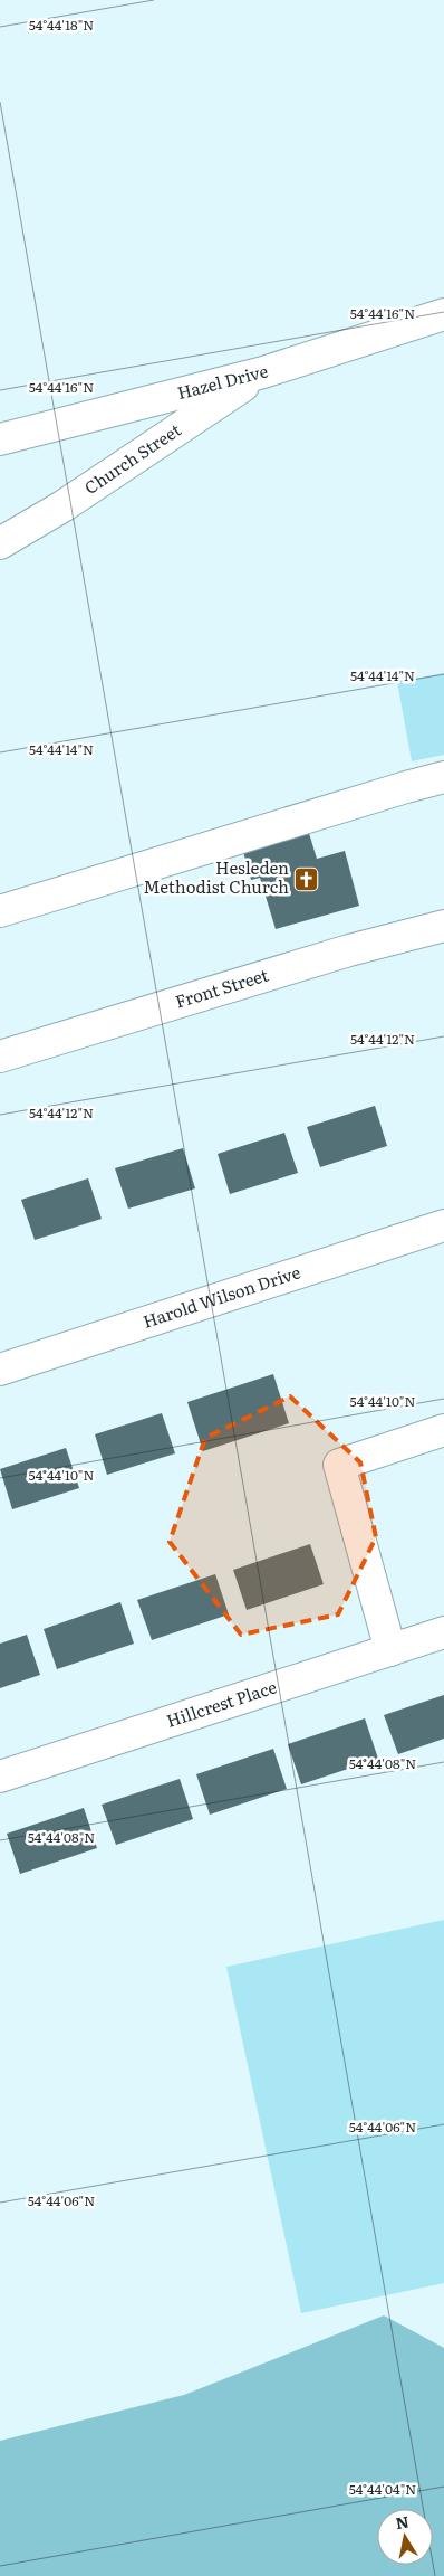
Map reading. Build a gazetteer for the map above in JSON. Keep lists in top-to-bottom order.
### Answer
{
  "streets": {
    "street": [
      "Hazel Drive",
      "Church Street",
      "Front Street",
      "Harold Wilson Drive",
      "Hillcrest Place"
    ]
  },
  "crossings": [
    ["Hazel Drive", "Church Street"]
  ],
  "places": {
    "church": ["Hesleden Methodist Church"]
  },
  "north": "top",
  "coordinates": [
    "54°44'18\"N",
    "54°44'16\"N",
    "54°44'14\"N",
    "54°44'12\"N",
    "54°44'10\"N",
    "54°44'08\"N",
    "54°44'06\"N",
    "54°44'04\"N"
  ]
}
